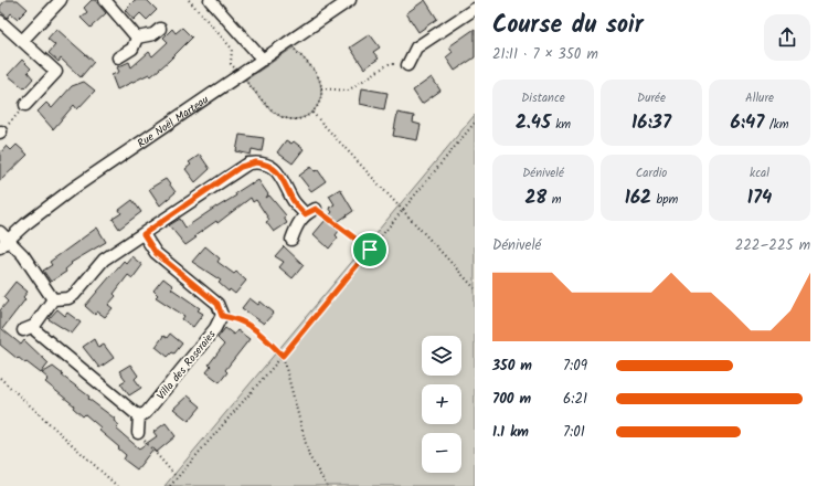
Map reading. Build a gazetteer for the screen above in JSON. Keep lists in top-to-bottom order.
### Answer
{
  "streets": {
    "street": ["Rue Noël Marteau", "Villa des Roseraies"]
  },
  "page": {
    "heading": ["Course du soir", "21:11 · 7 × 350 m"],
    "stats": [
      ["Distance", "2.45 km"],
      ["Durée", "16:37"],
      ["Allure", "6:47 /km"],
      ["Dénivelé", "28 m"],
      ["Cardio", "162 bpm"],
      ["kcal", "174"]
    ],
    "chart": ["Dénivelé", "222–225 m"],
    "map_buttons": ["+", "−"],
    "list": [
      {
        "name": "350 m",
        "note": "7:09"
      },
      {
        "name": "700 m",
        "note": "6:21"
      },
      {
        "name": "1.1 km",
        "note": "7:01"
      }
    ]
  }
}
